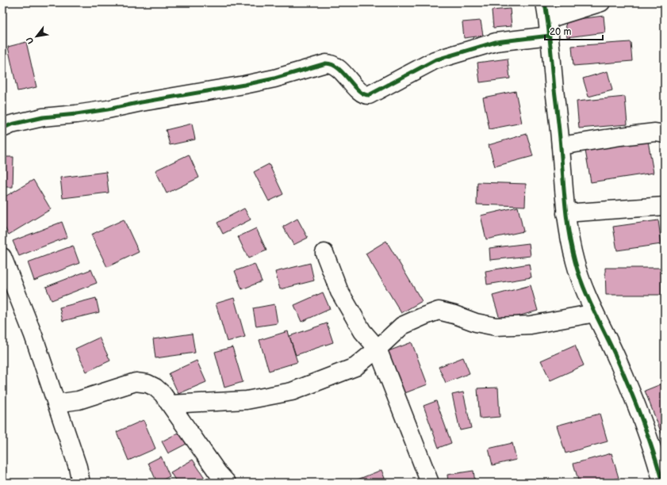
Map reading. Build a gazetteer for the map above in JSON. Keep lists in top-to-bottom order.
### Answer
{
  "scale_bar": "20 m",
  "north": "bottom left"
}
